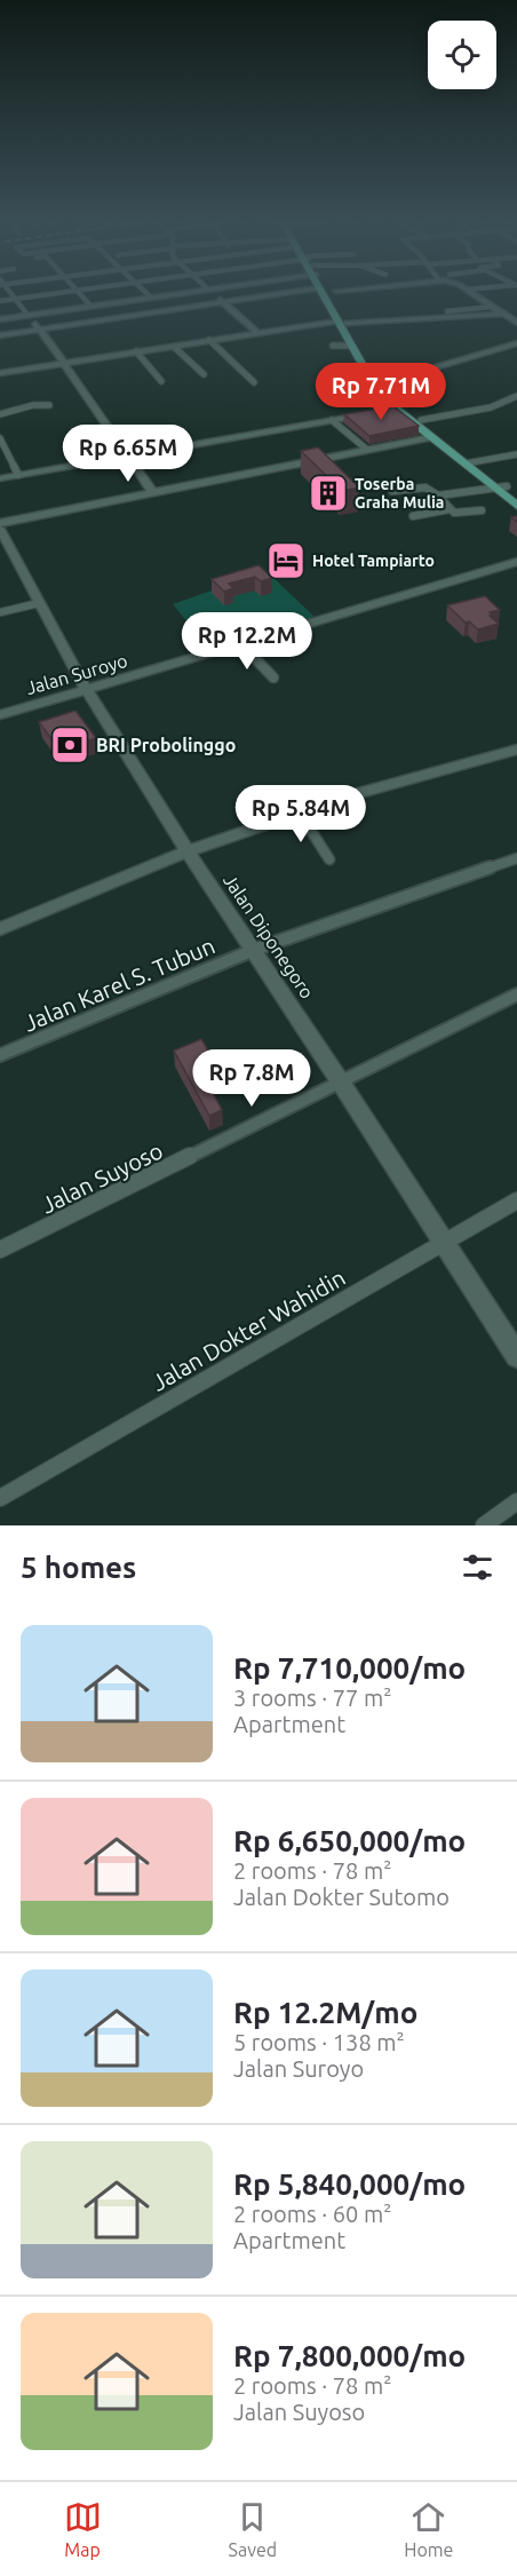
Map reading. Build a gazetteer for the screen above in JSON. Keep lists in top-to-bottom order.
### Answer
{
  "streets": {
    "street": [
      "Jalan Suroyo",
      "Jalan Diponegoro",
      "Jalan Karel S. Tubun",
      "Jalan Suyoso",
      "Jalan Dokter Wahidin"
    ]
  },
  "crossings": [
    ["Jalan Suroyo", "Jalan Diponegoro"],
    ["Jalan Diponegoro", "Jalan Karel S. Tubun"],
    ["Jalan Diponegoro", "Jalan Suyoso"],
    ["Jalan Diponegoro", "Jalan Dokter Wahidin"]
  ],
  "places": {
    "building": ["Toserba Graha Mulia"],
    "hotel": ["Hotel Tampiarto"],
    "bank": ["BRI Probolinggo"]
  },
  "page": {
    "price": [
      "Rp 7.71M",
      "Rp 6.65M",
      "Rp 12.2M",
      "Rp 5.84M",
      "Rp 7.8M"
    ],
    "heading": "5 homes",
    "list": [
      {
        "name": "Rp 7,710,000/mo",
        "note": "3 rooms · 77 m² · Apartment"
      },
      {
        "name": "Rp 6,650,000/mo",
        "note": "2 rooms · 78 m² · Jalan Dokter Sutomo"
      },
      {
        "name": "Rp 12.2M/mo",
        "note": "5 rooms · 138 m² · Jalan Suroyo"
      },
      {
        "name": "Rp 5,840,000/mo",
        "note": "2 rooms · 60 m² · Apartment"
      },
      {
        "name": "Rp 7,800,000/mo",
        "note": "2 rooms · 78 m² · Jalan Suyoso"
      }
    ],
    "tabs": ["Map", "Saved", "Home"]
  }
}
